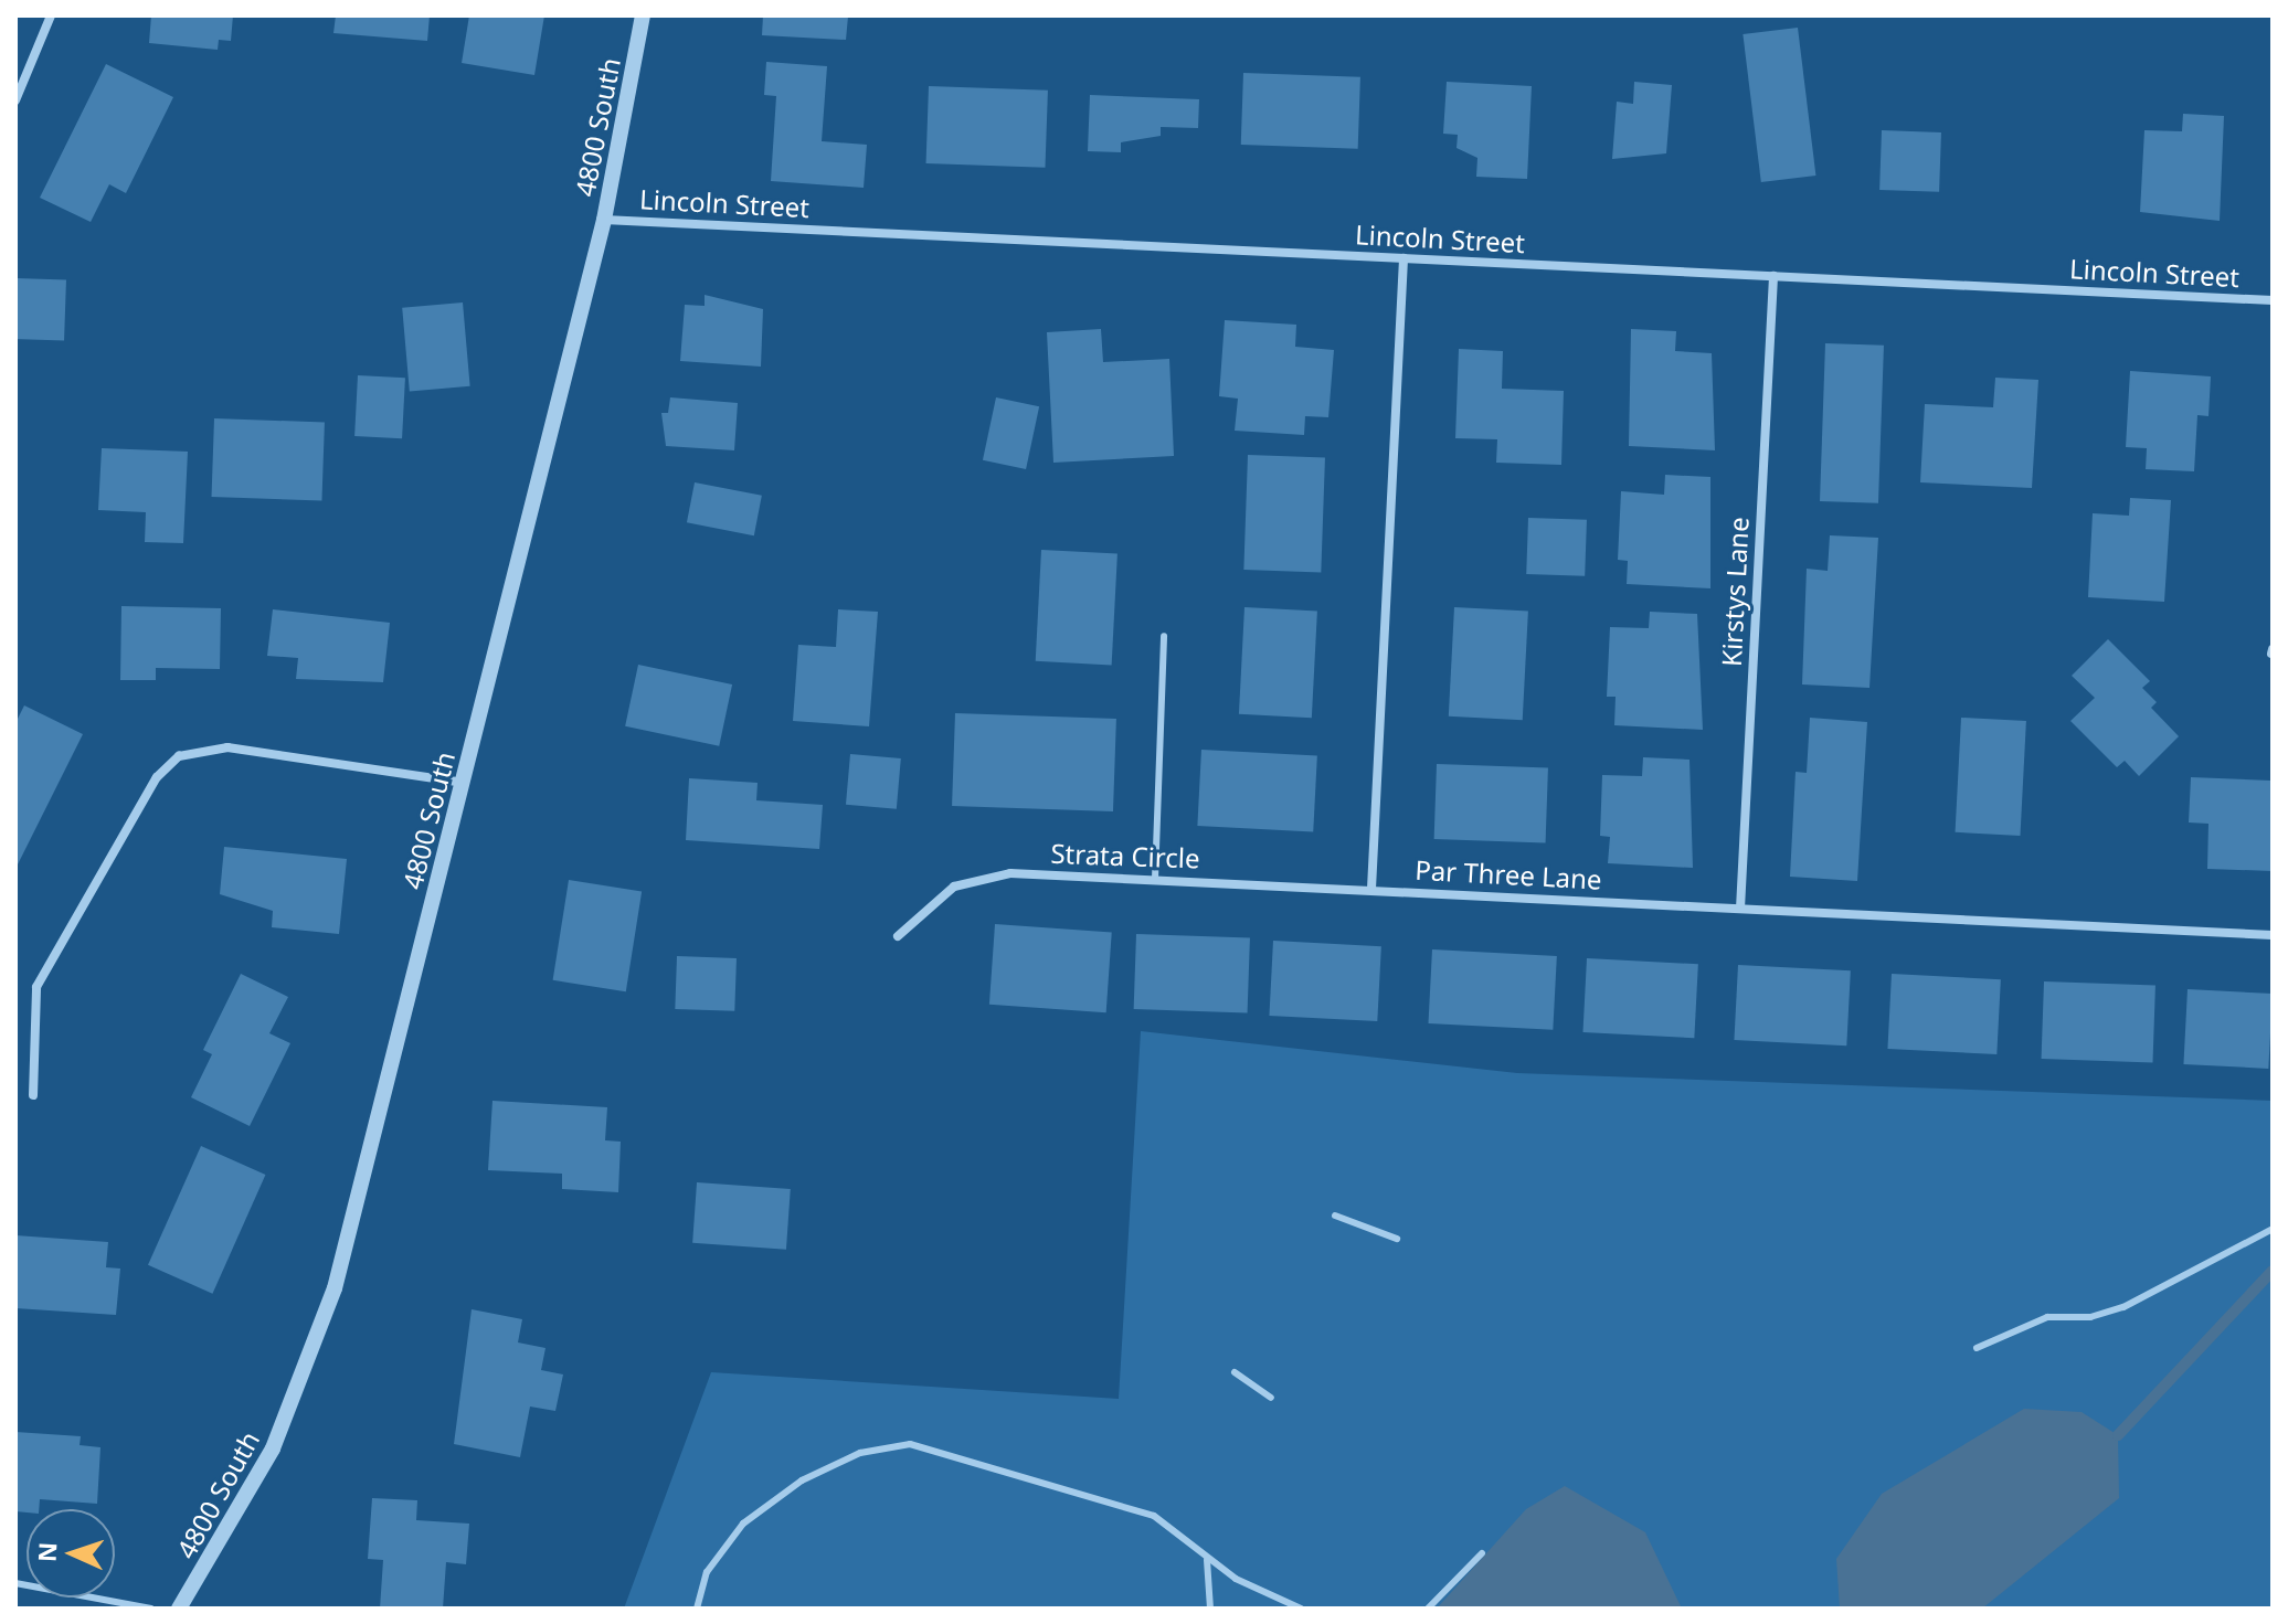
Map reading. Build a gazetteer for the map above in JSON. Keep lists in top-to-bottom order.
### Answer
{
  "streets": {
    "street": [
      "4800 South",
      "Lincoln Street",
      "Kirstys Lane",
      "Strata Circle",
      "Par Three Lane"
    ]
  },
  "crossings": [
    ["4800 South", "Lincoln Street"],
    ["Lincoln Street", "Kirstys Lane"],
    ["Kirstys Lane", "Par Three Lane"],
    ["Strata Circle", "Par Three Lane"]
  ],
  "north": "left"
}
